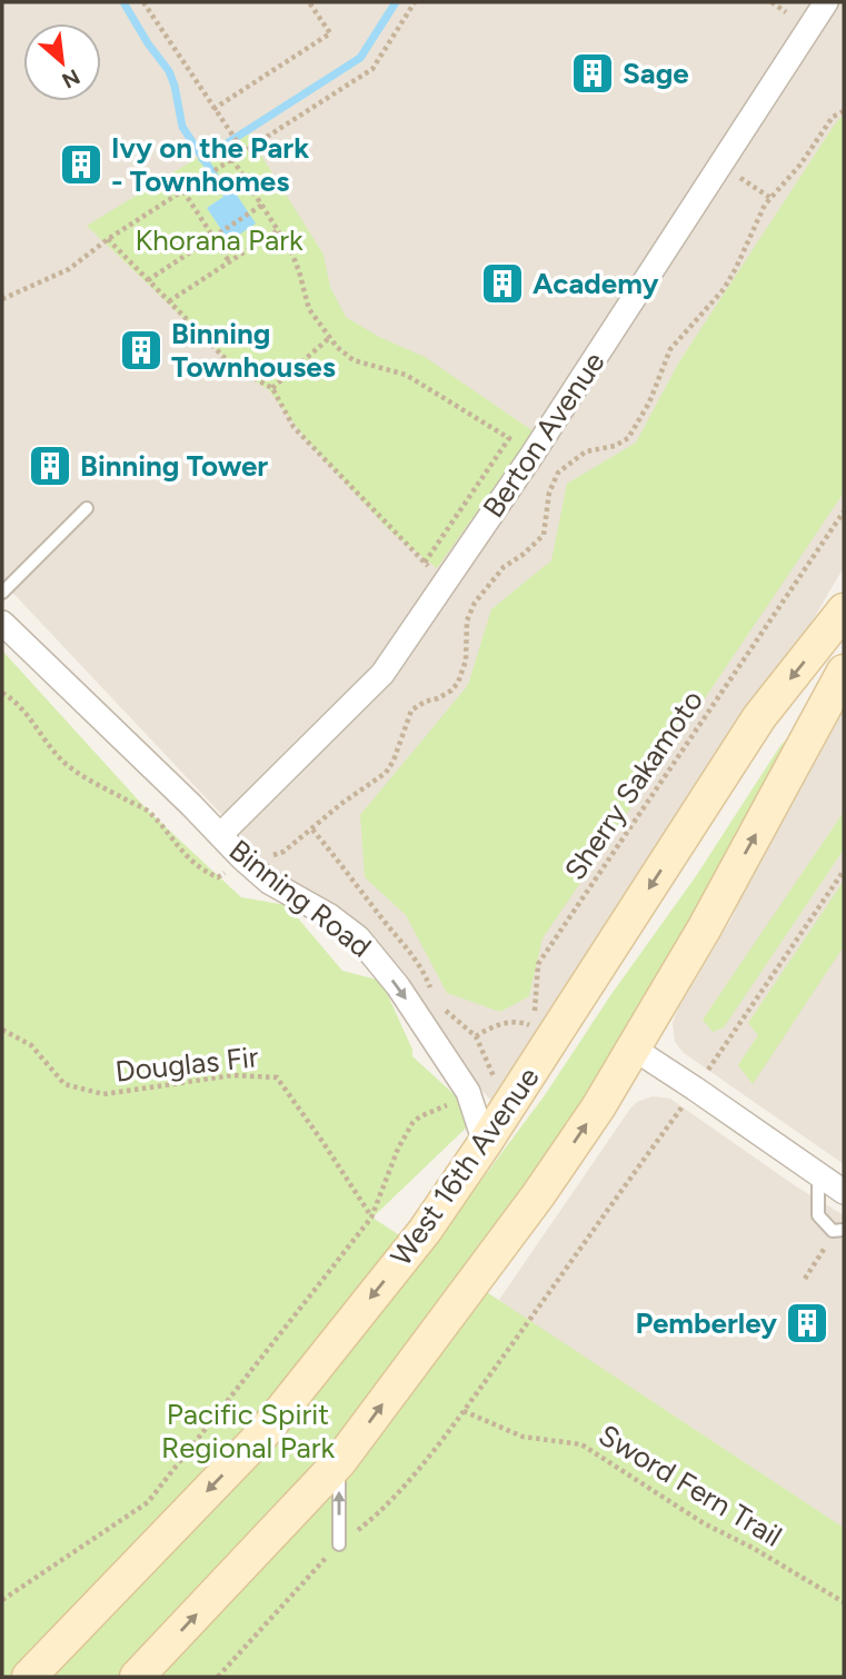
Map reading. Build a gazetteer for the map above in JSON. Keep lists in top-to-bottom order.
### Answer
{
  "streets": {
    "main road": ["West 16th Avenue"],
    "street": ["Berton Avenue", "Binning Road"],
    "path": ["Sherry Sakamoto", "Douglas Fir", "Sword Fern Trail"]
  },
  "crossings": [
    ["Berton Avenue", "Binning Road"],
    ["Binning Road", "West 16th Avenue"]
  ],
  "one_way": ["Binning Road"],
  "parks": ["Khorana Park", "Pacific Spirit Regional Park"],
  "places": {
    "building": [
      "Sage",
      "Ivy on the Park - Townhomes",
      "Academy",
      "Binning Townhouses",
      "Binning Tower",
      "Pemberley"
    ]
  },
  "north": "bottom right"
}
